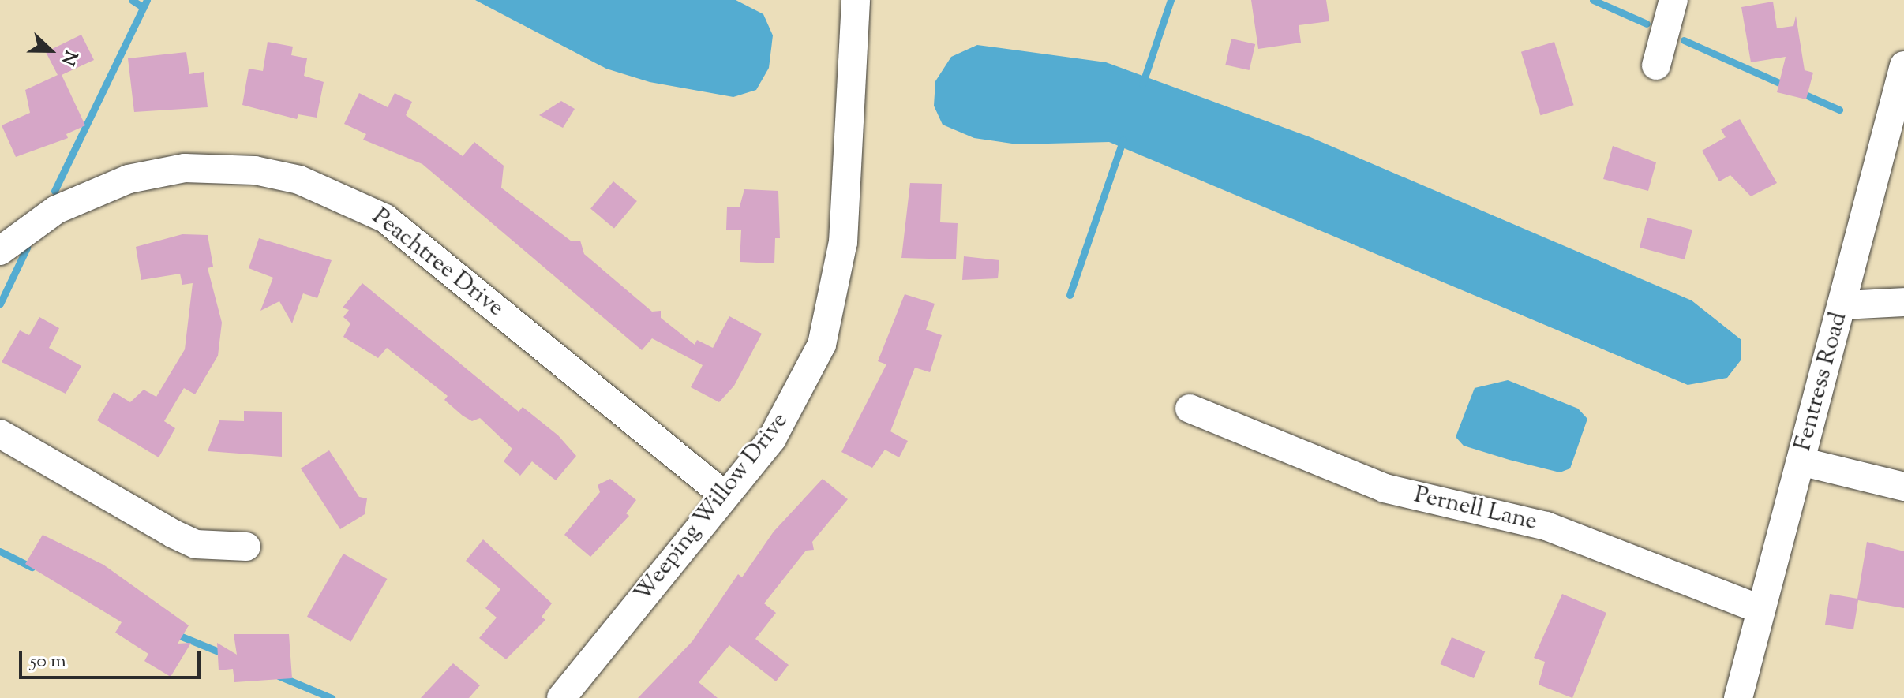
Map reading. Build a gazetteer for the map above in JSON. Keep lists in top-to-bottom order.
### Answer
{
  "streets": {
    "street": [
      "Peachtree Drive",
      "Fentress Road",
      "Weeping Willow Drive",
      "Pernell Lane"
    ]
  },
  "crossings": [
    ["Peachtree Drive", "Weeping Willow Drive"],
    ["Fentress Road", "Pernell Lane"]
  ],
  "scale_bar": "50 m",
  "north": "right"
}
